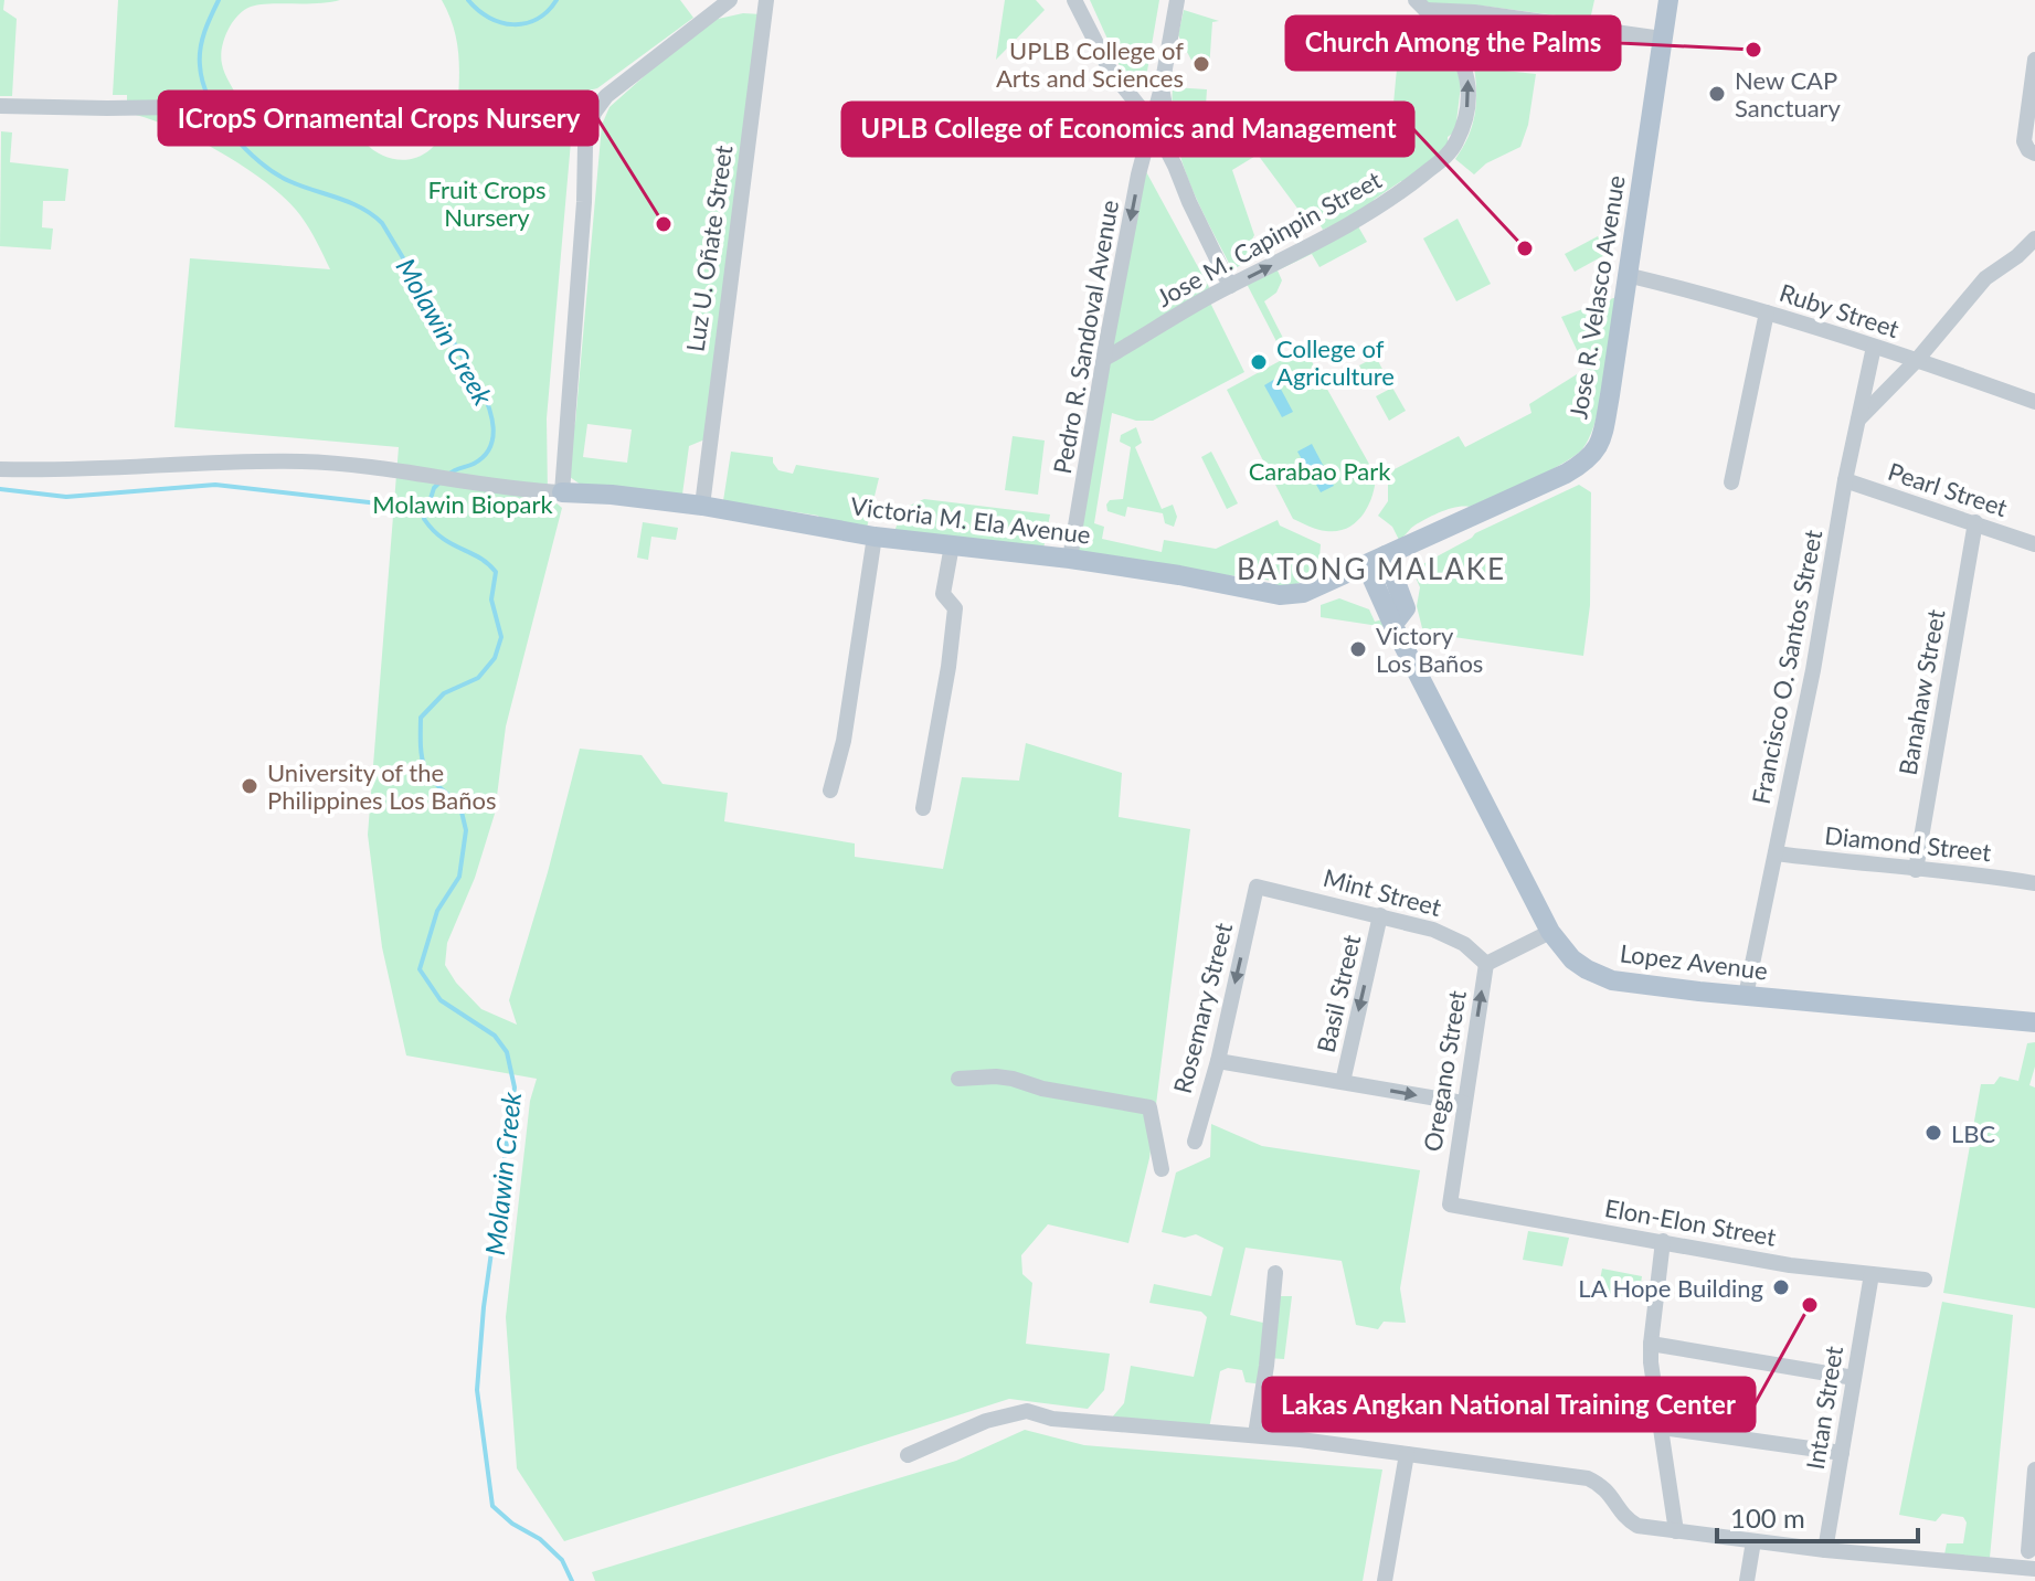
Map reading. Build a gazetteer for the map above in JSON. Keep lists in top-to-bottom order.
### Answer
{
  "streets": {
    "main road": ["Jose R. Velasco Avenue", "Victoria M. Ela Avenue", "Lopez Avenue"],
    "street": [
      "Jose M. Capinpin Street",
      "Luz U. Oñate Street",
      "Ruby Street",
      "Pedro R. Sandoval Avenue",
      "Pearl Street",
      "Francisco O. Santos Street",
      "Banahaw Street",
      "Diamond Street",
      "Mint Street",
      "Basil Street",
      "Rosemary Street",
      "Oregano Street",
      "Elon-Elon Street",
      "Intan Street"
    ]
  },
  "crossings": [
    ["Jose M. Capinpin Street", "Pedro R. Sandoval Avenue"],
    ["Luz U. Oñate Street", "Victoria M. Ela Avenue"],
    ["Jose R. Velasco Avenue", "Ruby Street"],
    ["Jose R. Velasco Avenue", "Victoria M. Ela Avenue"],
    ["Jose R. Velasco Avenue", "Lopez Avenue"],
    ["Ruby Street", "Francisco O. Santos Street"],
    ["Pedro R. Sandoval Avenue", "Victoria M. Ela Avenue"],
    ["Pearl Street", "Francisco O. Santos Street"],
    ["Pearl Street", "Banahaw Street"],
    ["Victoria M. Ela Avenue", "Lopez Avenue"],
    ["Francisco O. Santos Street", "Diamond Street"],
    ["Francisco O. Santos Street", "Lopez Avenue"],
    ["Banahaw Street", "Diamond Street"],
    ["Mint Street", "Basil Street"],
    ["Mint Street", "Rosemary Street"],
    ["Mint Street", "Oregano Street"],
    ["Lopez Avenue", "Oregano Street"],
    ["Oregano Street", "Elon-Elon Street"],
    ["Elon-Elon Street", "Intan Street"]
  ],
  "one_way": [
    "Pedro R. Sandoval Avenue",
    "Basil Street",
    "Rosemary Street",
    "Oregano Street"
  ],
  "districts": ["BATONG MALAKE"],
  "water": ["Molawin Creek"],
  "parks": ["Fruit Crops Nursery", "Carabao Park", "Molawin Biopark"],
  "places": [
    "Church Among the Palms",
    "UPLB College of Arts and Sciences",
    "New CAP Sanctuary",
    "ICropS Ornamental Crops Nursery",
    "UPLB College of Economics and Management",
    "College of Agriculture",
    "Victory Los Baños",
    "University of the Philippines Los Baños",
    "LBC",
    "LA Hope Building",
    "Lakas Angkan National Training Center"
  ],
  "scale_bar": "100 m"
}
